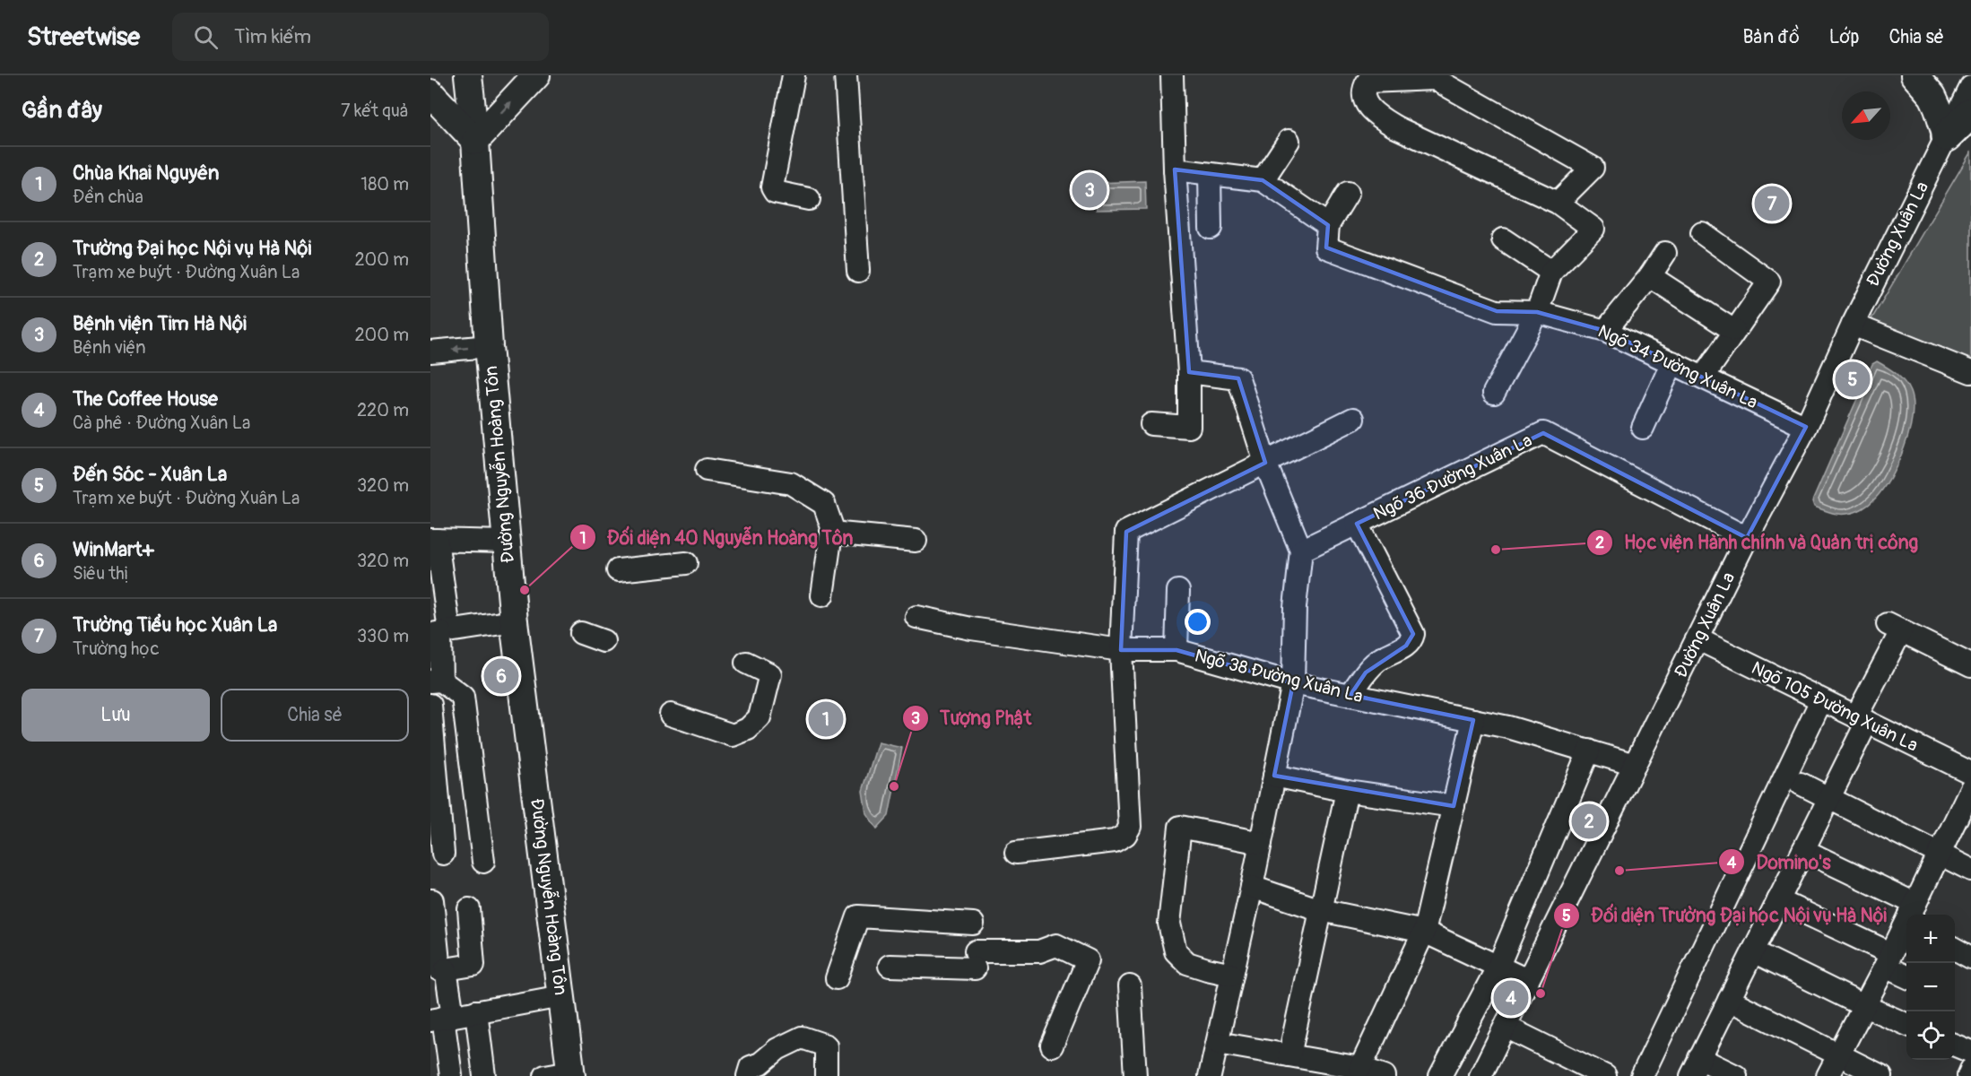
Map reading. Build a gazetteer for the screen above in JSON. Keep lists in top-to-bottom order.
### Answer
{
  "streets": {
    "main road": ["Đường Nguyễn Hoàng Tôn"],
    "street": [
      "Đường Xuân La",
      "Ngõ 34 Đường Xuân La",
      "Ngõ 36 Đường Xuân La",
      "Ngõ 38 Đường Xuân La",
      "Ngõ 105 Đường Xuân La"
    ]
  },
  "crossings": [
    ["Đường Xuân La", "Ngõ 34 Đường Xuân La"],
    ["Đường Xuân La", "Ngõ 36 Đường Xuân La"],
    ["Đường Xuân La", "Ngõ 38 Đường Xuân La"],
    ["Đường Xuân La", "Ngõ 105 Đường Xuân La"]
  ],
  "places": [
    "Học viện Hành chính và Quản trị công",
    "Đối diện 40 Nguyễn Hoàng Tôn",
    "Tượng Phật",
    "Domino's",
    "Đối diện Trường Đại học Nội vụ Hà Nội"
  ],
  "north": "bottom left",
  "page": {
    "header": "Streetwise",
    "search": "Tìm kiếm",
    "nav": ["Bản đồ", "Lớp", "Chia sẻ"],
    "heading": ["Gần đây", "7 kết quả"],
    "list": [
      {
        "mark": "1",
        "name": "Chùa Khai Nguyên",
        "note": "Đền chùa",
        "value": "180 m"
      },
      {
        "mark": "2",
        "name": "Trường Đại học Nội vụ Hà Nội",
        "note": "Trạm xe buýt · Đường Xuân La",
        "value": "200 m"
      },
      {
        "mark": "3",
        "name": "Bệnh viện Tim Hà Nội",
        "note": "Bệnh viện",
        "value": "200 m"
      },
      {
        "mark": "4",
        "name": "The Coffee House",
        "note": "Cà phê · Đường Xuân La",
        "value": "220 m"
      },
      {
        "mark": "5",
        "name": "Đến Sóc - Xuân La",
        "note": "Trạm xe buýt · Đường Xuân La",
        "value": "320 m"
      },
      {
        "mark": "6",
        "name": "WinMart+",
        "note": "Siêu thị",
        "value": "320 m"
      },
      {
        "mark": "7",
        "name": "Trường Tiểu học Xuân La",
        "note": "Trường học",
        "value": "330 m"
      }
    ],
    "pins": [
      "3",
      "7",
      "5",
      "6",
      "1",
      "2",
      "4"
    ],
    "buttons": ["Lưu", "Chia sẻ"],
    "map_buttons": ["+", "−"]
  }
}
